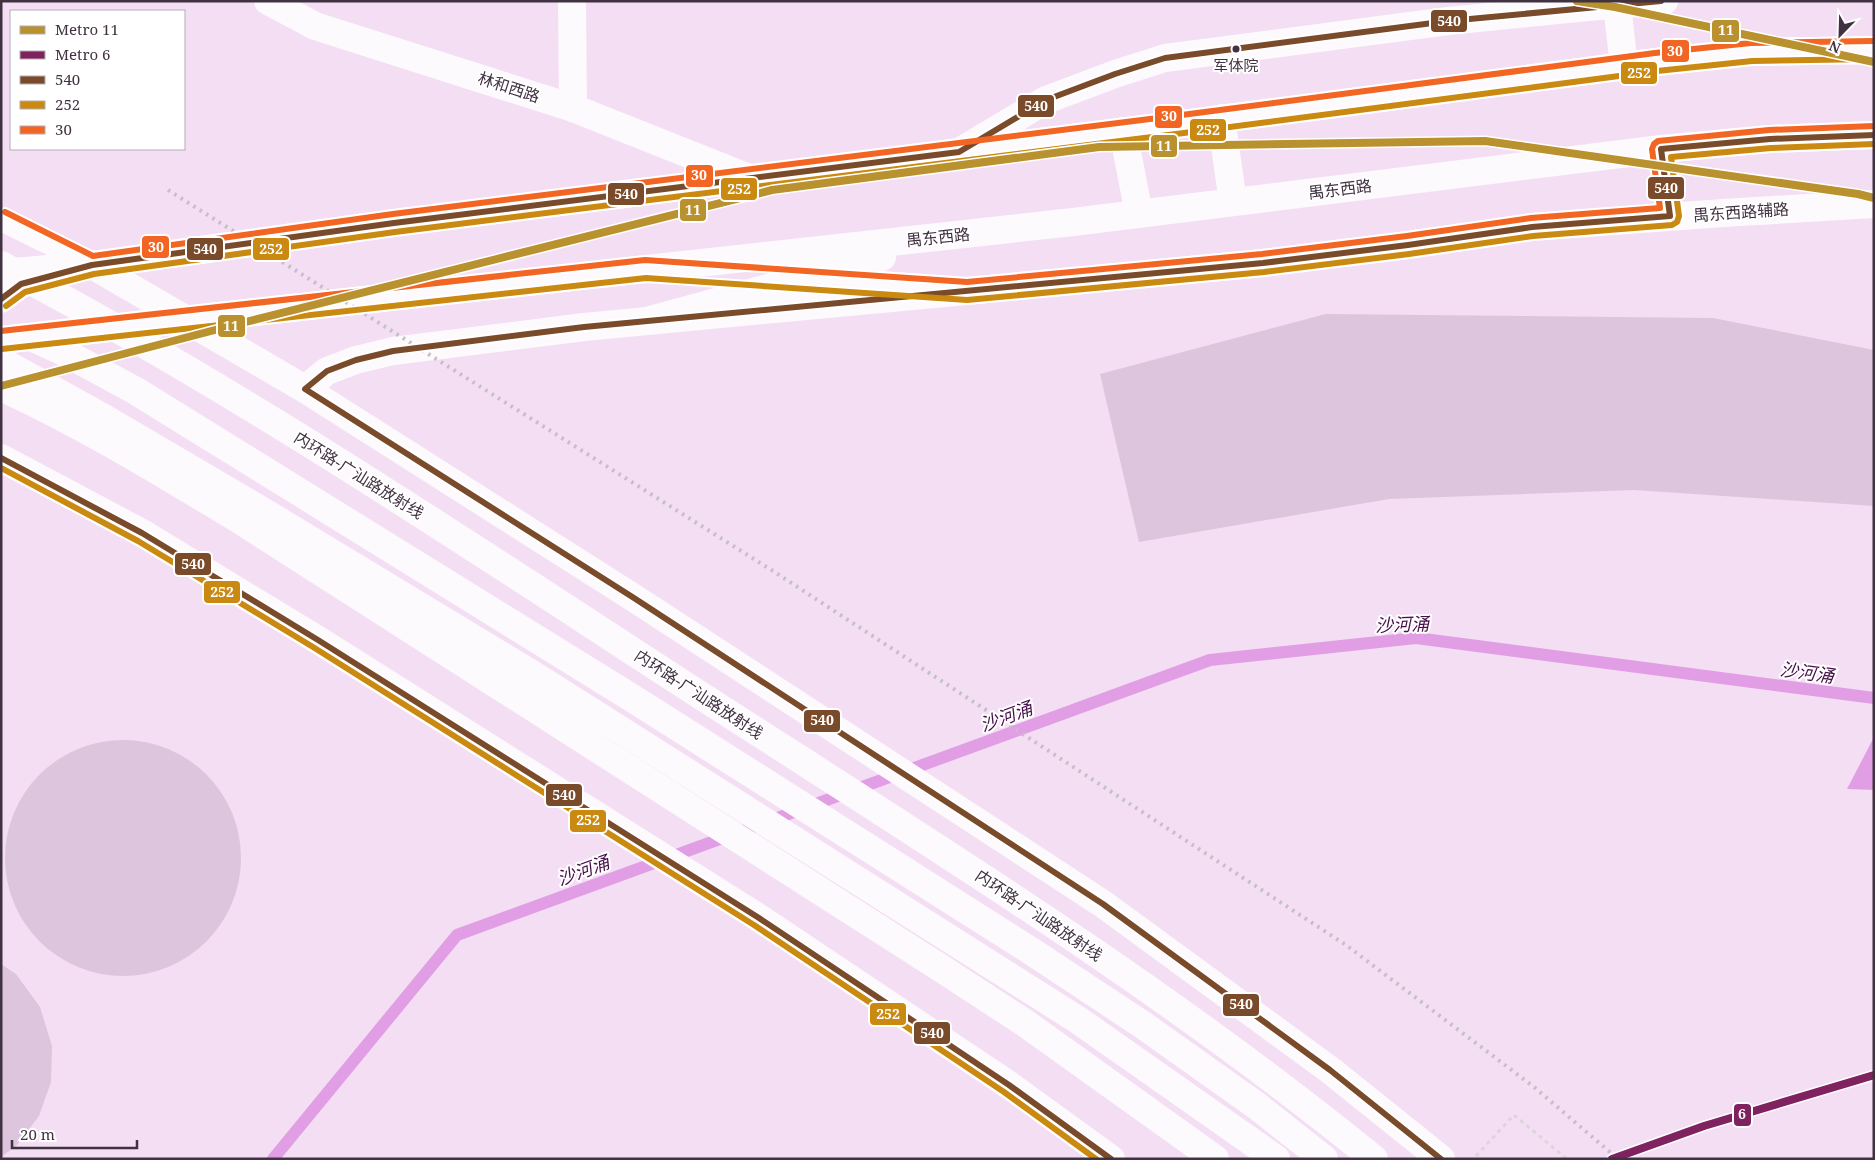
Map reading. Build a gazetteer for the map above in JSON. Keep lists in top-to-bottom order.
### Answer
{
  "streets": {
    "main road": [
      "林和西路",
      "禺东西路",
      "禺东西路辅路",
      "内环路-广汕路放射线"
    ]
  },
  "water": ["沙河涌"],
  "places": ["军体院"],
  "lines": [
    "metro line 11",
    "transit line 540",
    "transit line 30",
    "transit line 252",
    "metro line 6"
  ],
  "legend": [
    "Metro 11",
    "Metro 6",
    "540",
    "252",
    "30"
  ],
  "scale_bar": "20 m",
  "north": "bottom left"
}
